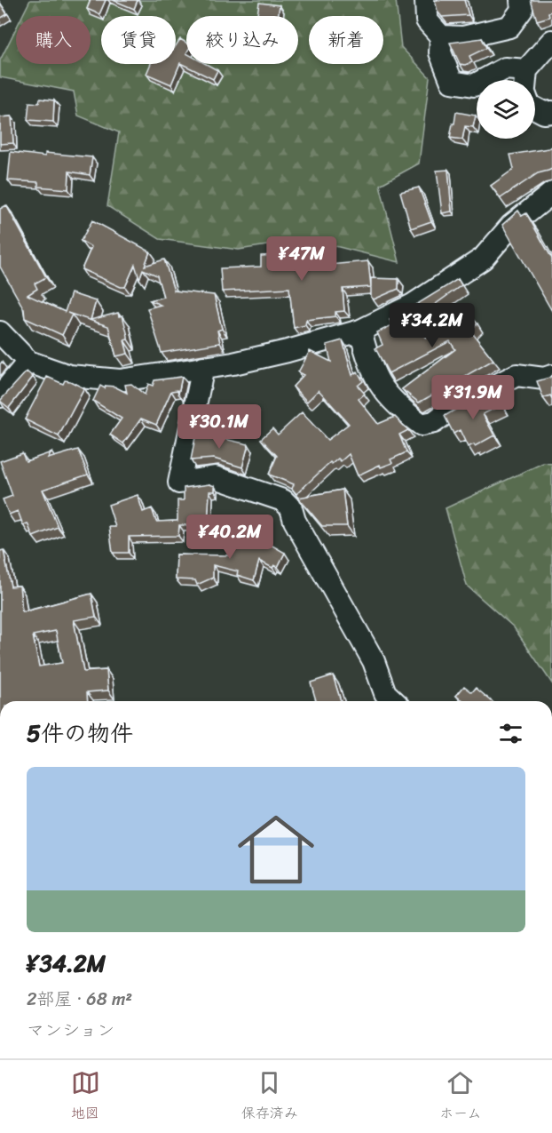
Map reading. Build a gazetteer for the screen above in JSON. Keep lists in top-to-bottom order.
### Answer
{
  "page": {
    "chip": [
      "購入",
      "賃貸",
      "絞り込み",
      "新着"
    ],
    "price": [
      "¥47M",
      "¥34.2M",
      "¥31.9M",
      "¥30.1M",
      "¥40.2M"
    ],
    "heading": "5件の物件",
    "list": [
      {
        "name": "¥34.2M",
        "note": "2部屋 · 68 m² · マンション"
      }
    ],
    "tabs": ["地図", "保存済み", "ホーム"]
  }
}
